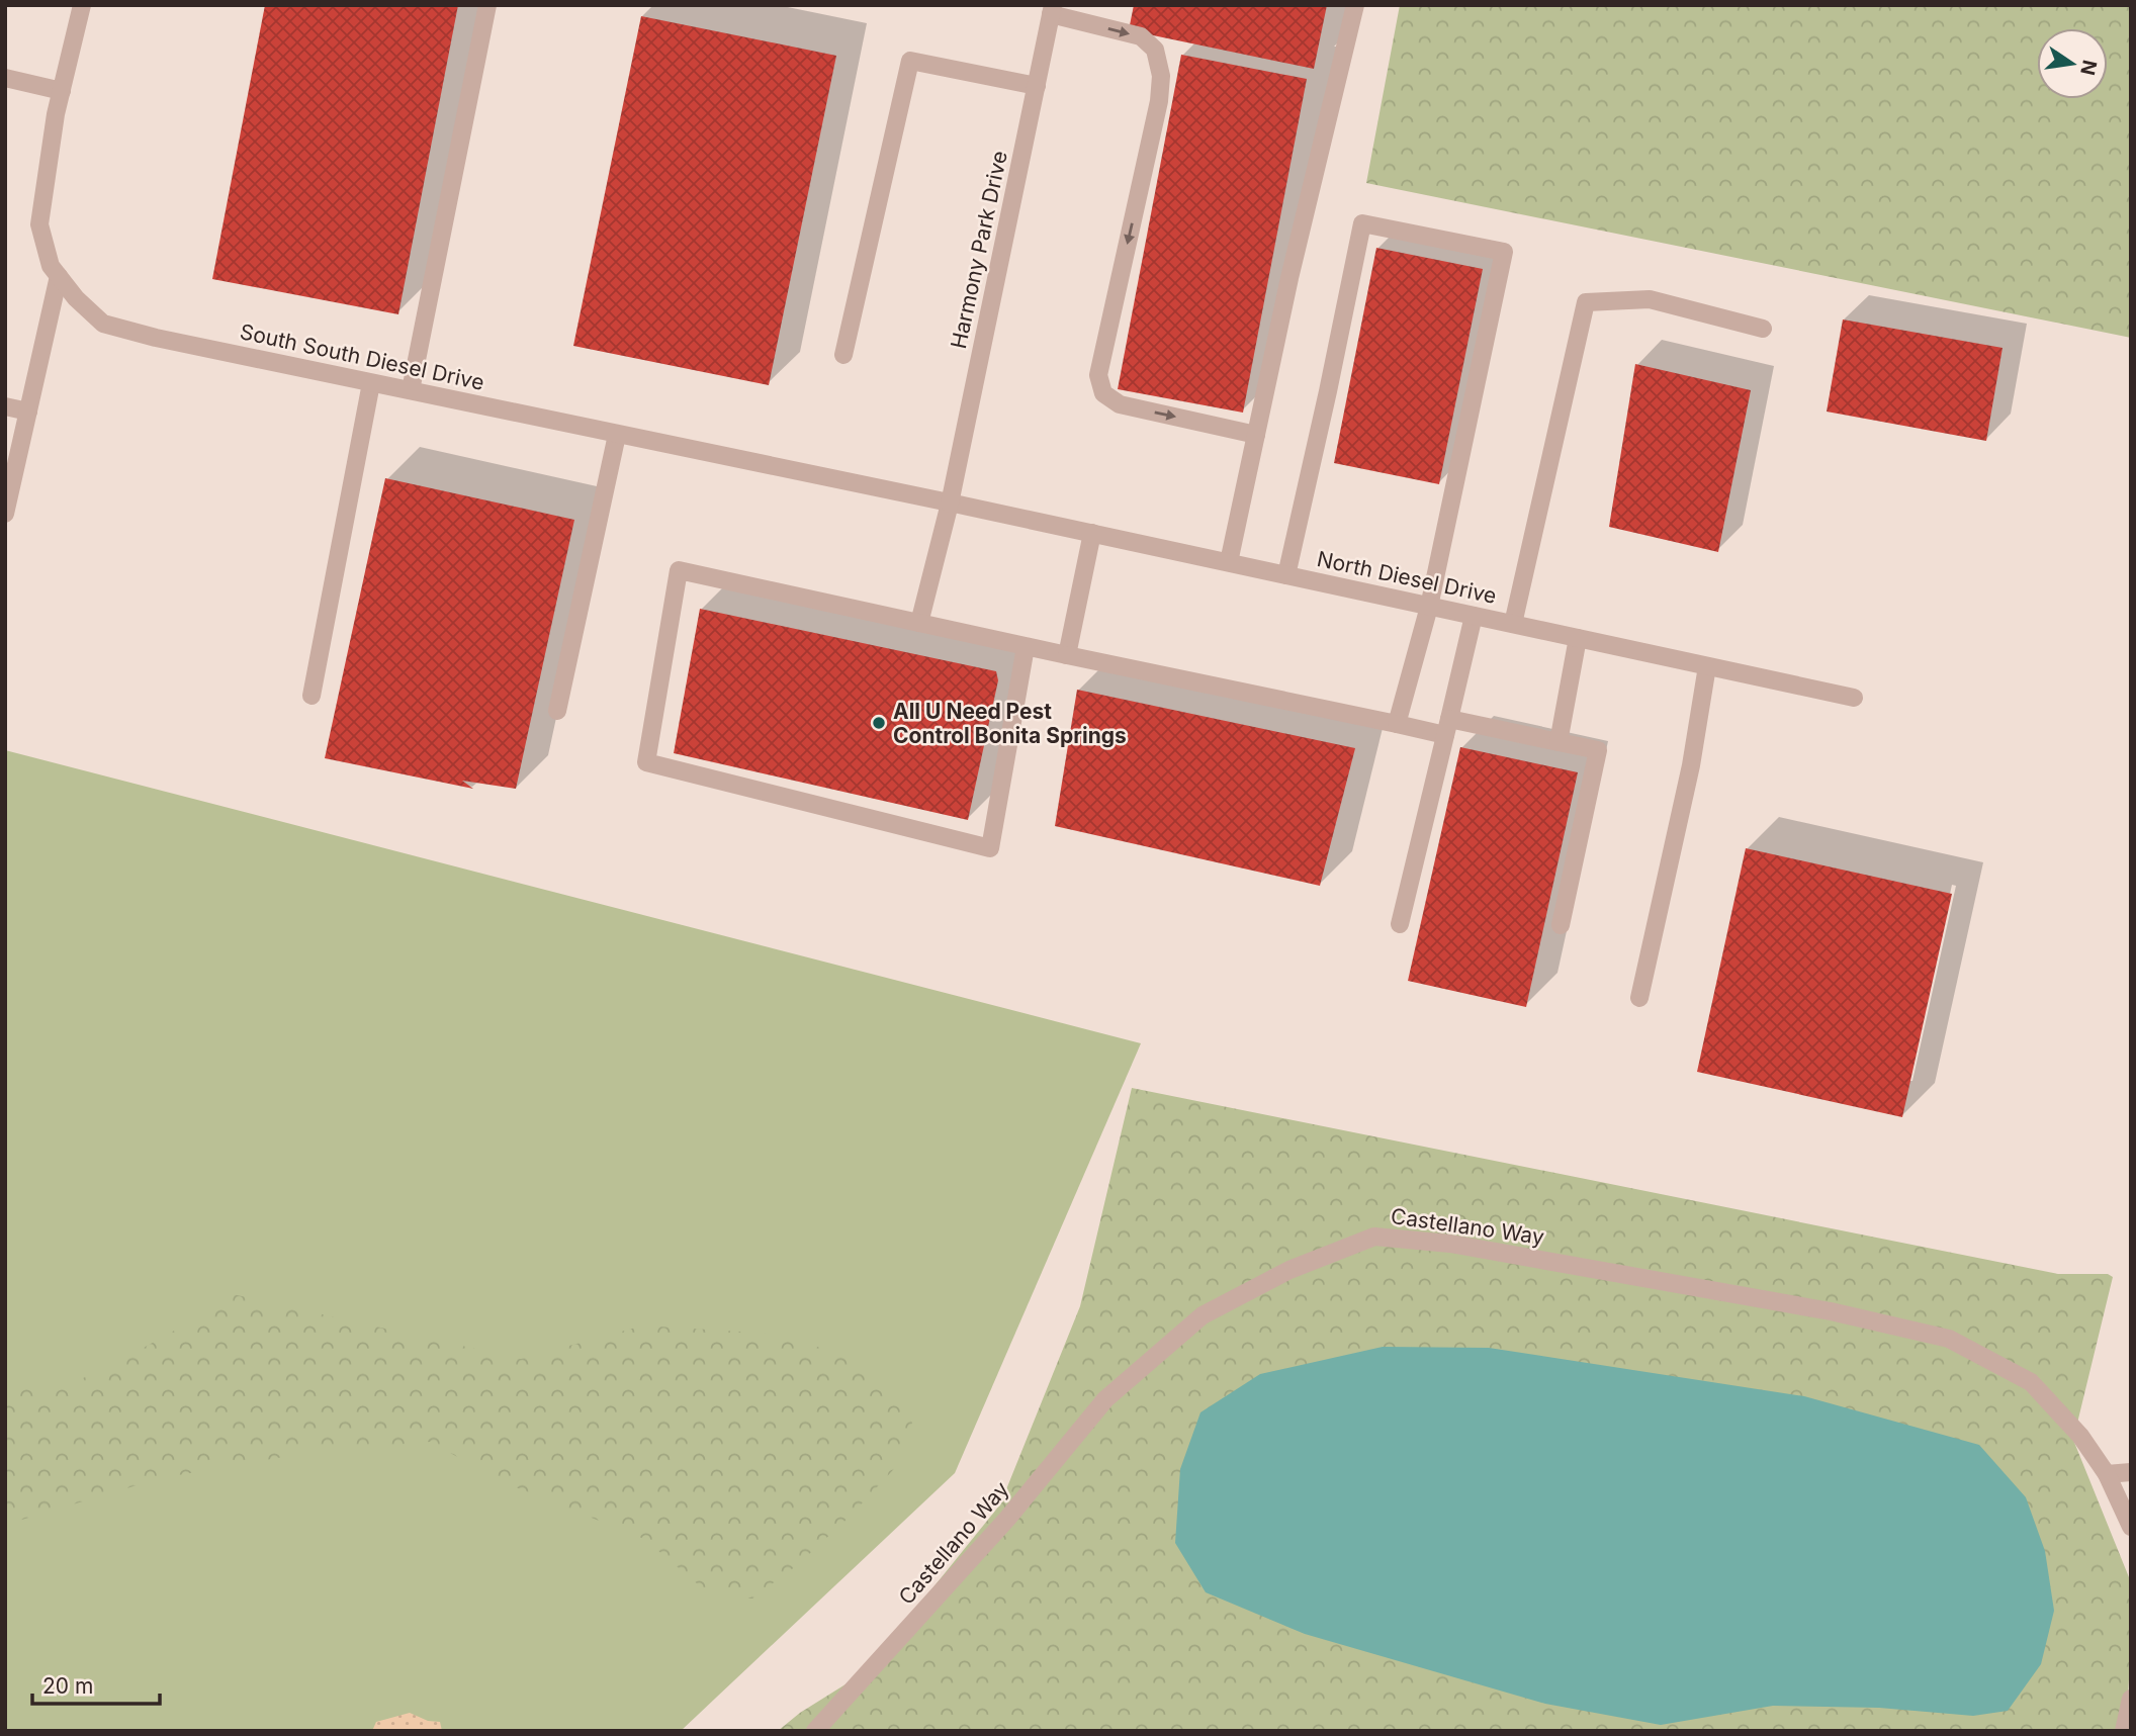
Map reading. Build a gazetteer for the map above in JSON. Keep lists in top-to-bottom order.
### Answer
{
  "streets": {
    "street": [
      "Harmony Park Drive",
      "South South Diesel Drive",
      "North Diesel Drive",
      "Castellano Way"
    ]
  },
  "crossings": [
    ["Harmony Park Drive", "South South Diesel Drive"],
    ["Harmony Park Drive", "North Diesel Drive"],
    ["South South Diesel Drive", "North Diesel Drive"]
  ],
  "places": ["All U Need Pest Control Bonita Springs"],
  "scale_bar": "20 m",
  "north": "right"
}
